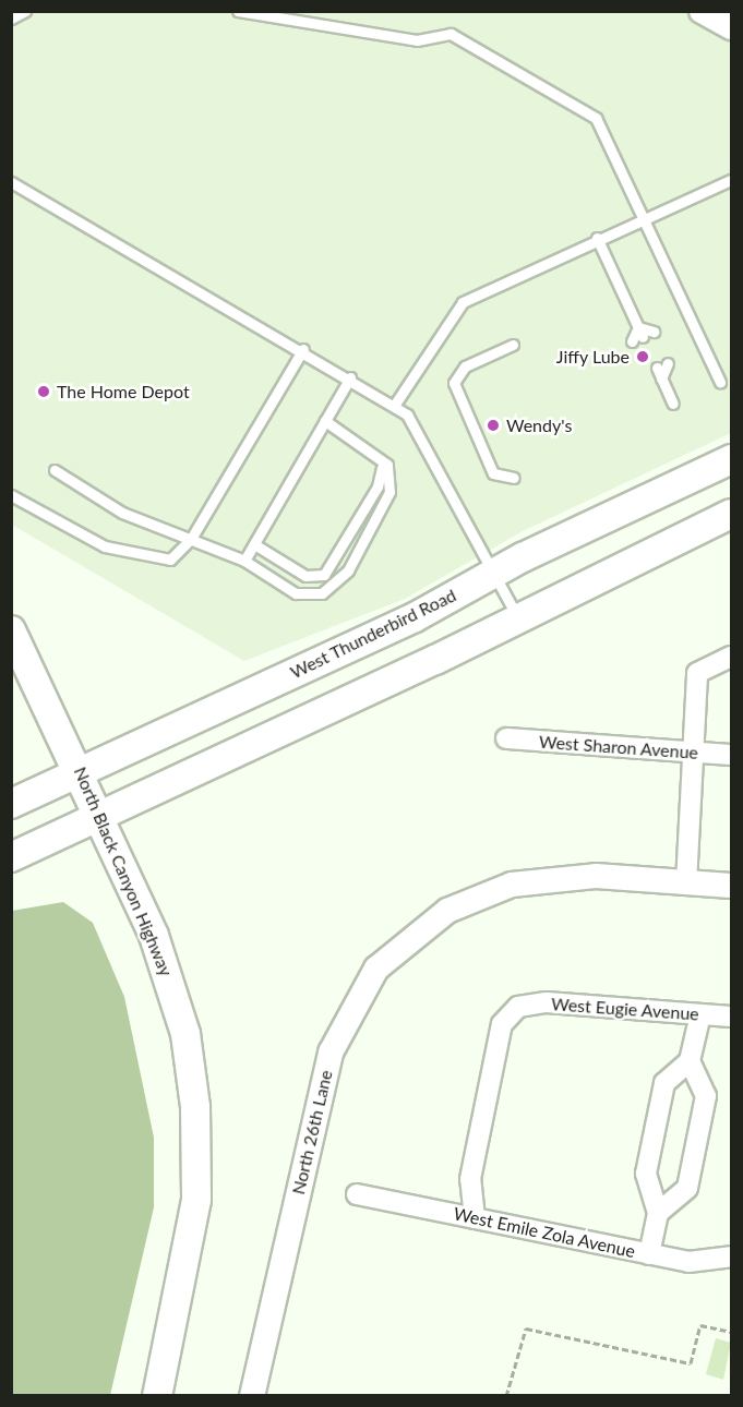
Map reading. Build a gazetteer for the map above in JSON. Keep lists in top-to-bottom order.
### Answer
{
  "streets": {
    "main road": ["West Thunderbird Road", "North Black Canyon Highway"],
    "street": [
      "West Sharon Avenue",
      "West Eugie Avenue",
      "North 26th Lane",
      "West Emile Zola Avenue"
    ]
  },
  "crossings": [
    ["West Thunderbird Road", "North Black Canyon Highway"],
    ["West Eugie Avenue", "West Emile Zola Avenue"]
  ],
  "places": ["Jiffy Lube", "The Home Depot", "Wendy's"]
}
